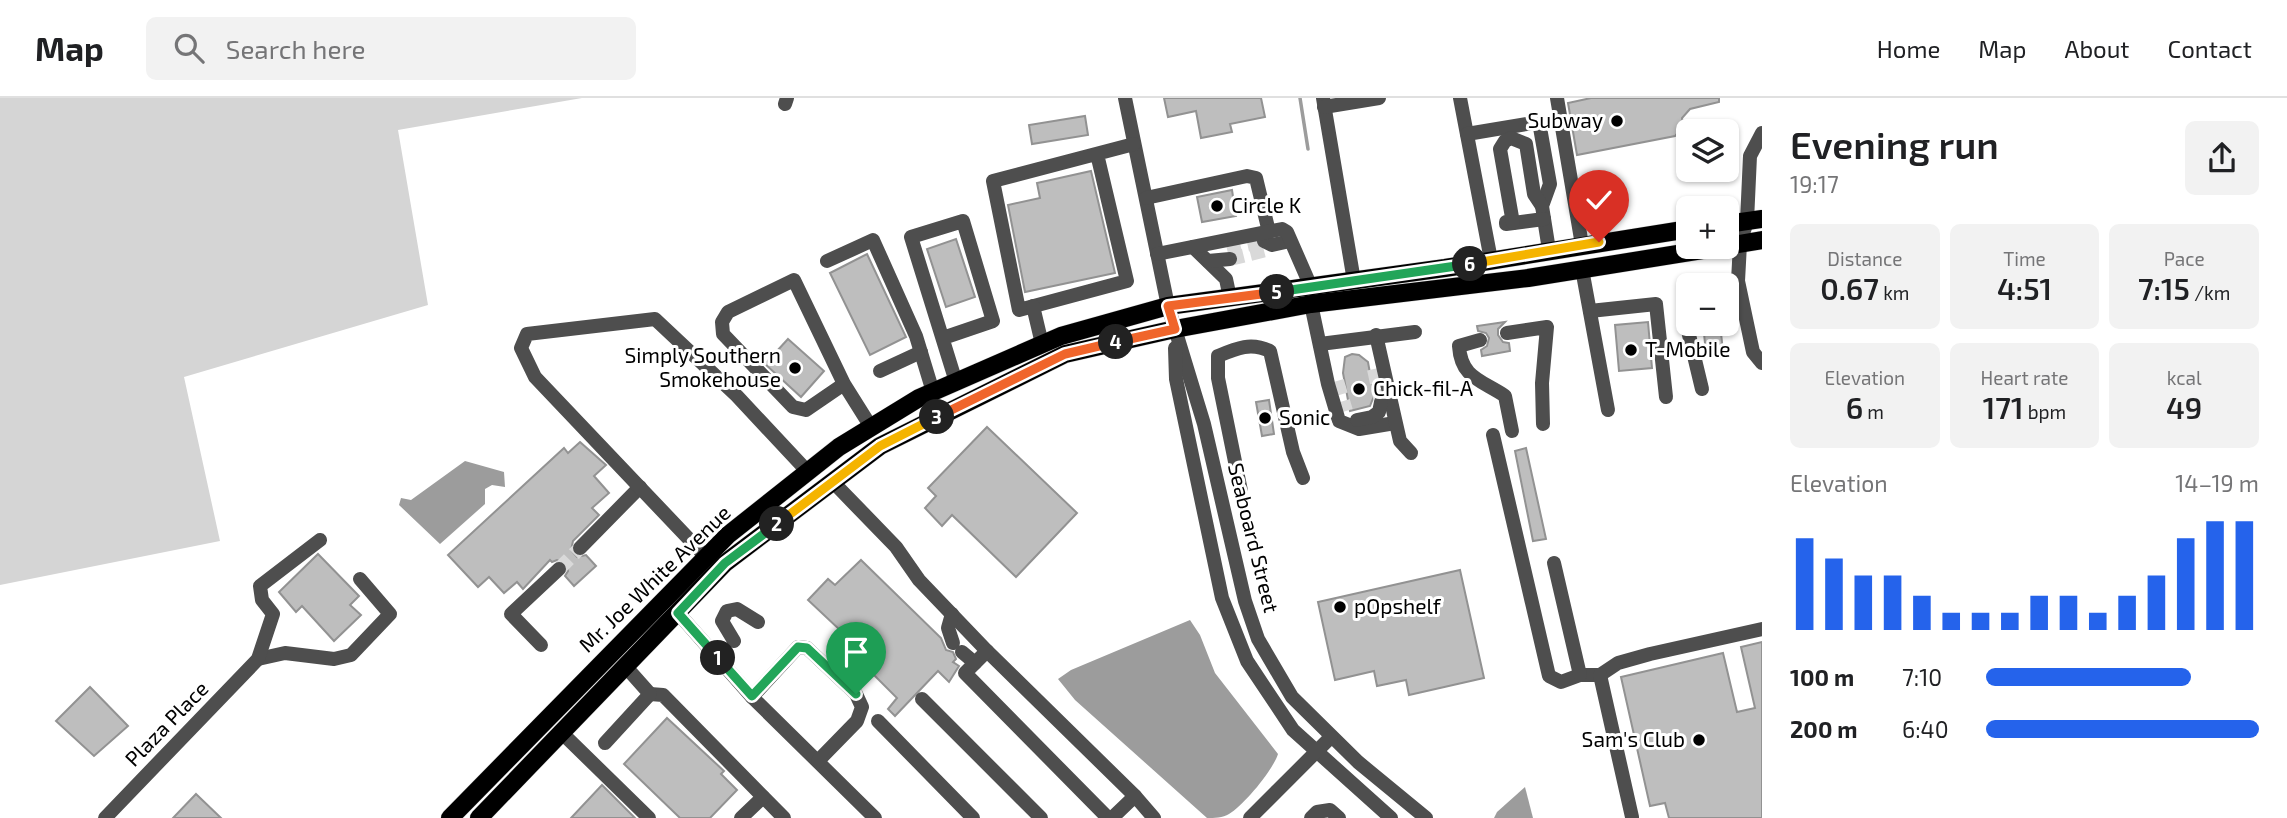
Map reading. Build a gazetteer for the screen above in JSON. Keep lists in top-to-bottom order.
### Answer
{
  "streets": {
    "main road": ["Mr. Joe White Avenue"],
    "street": ["Seaboard Street", "Plaza Place"]
  },
  "crossings": [
    ["Seaboard Street", "Mr. Joe White Avenue"]
  ],
  "places": [
    "Subway",
    "Circle K",
    "T-Mobile",
    "Simply Southern Smokehouse",
    "Chick-fil-A",
    "Sonic",
    "pOpshelf",
    "Sam's Club"
  ],
  "page": {
    "header": "Map",
    "search": "Search here",
    "nav": [
      "Home",
      "Map",
      "About",
      "Contact"
    ],
    "heading": ["Evening run", "19:17"],
    "map_buttons": ["+", "−"],
    "stats": [
      ["Distance", "0.67 km"],
      ["Time", "4:51"],
      ["Pace", "7:15 /km"],
      ["Elevation", "6 m"],
      ["Heart rate", "171 bpm"],
      ["kcal", "49"]
    ],
    "pins": [
      "6",
      "5",
      "4",
      "3",
      "2",
      "1"
    ],
    "chart": ["Elevation", "14–19 m"],
    "list": [
      {
        "name": "100 m",
        "note": "7:10"
      },
      {
        "name": "200 m",
        "note": "6:40"
      }
    ]
  }
}
